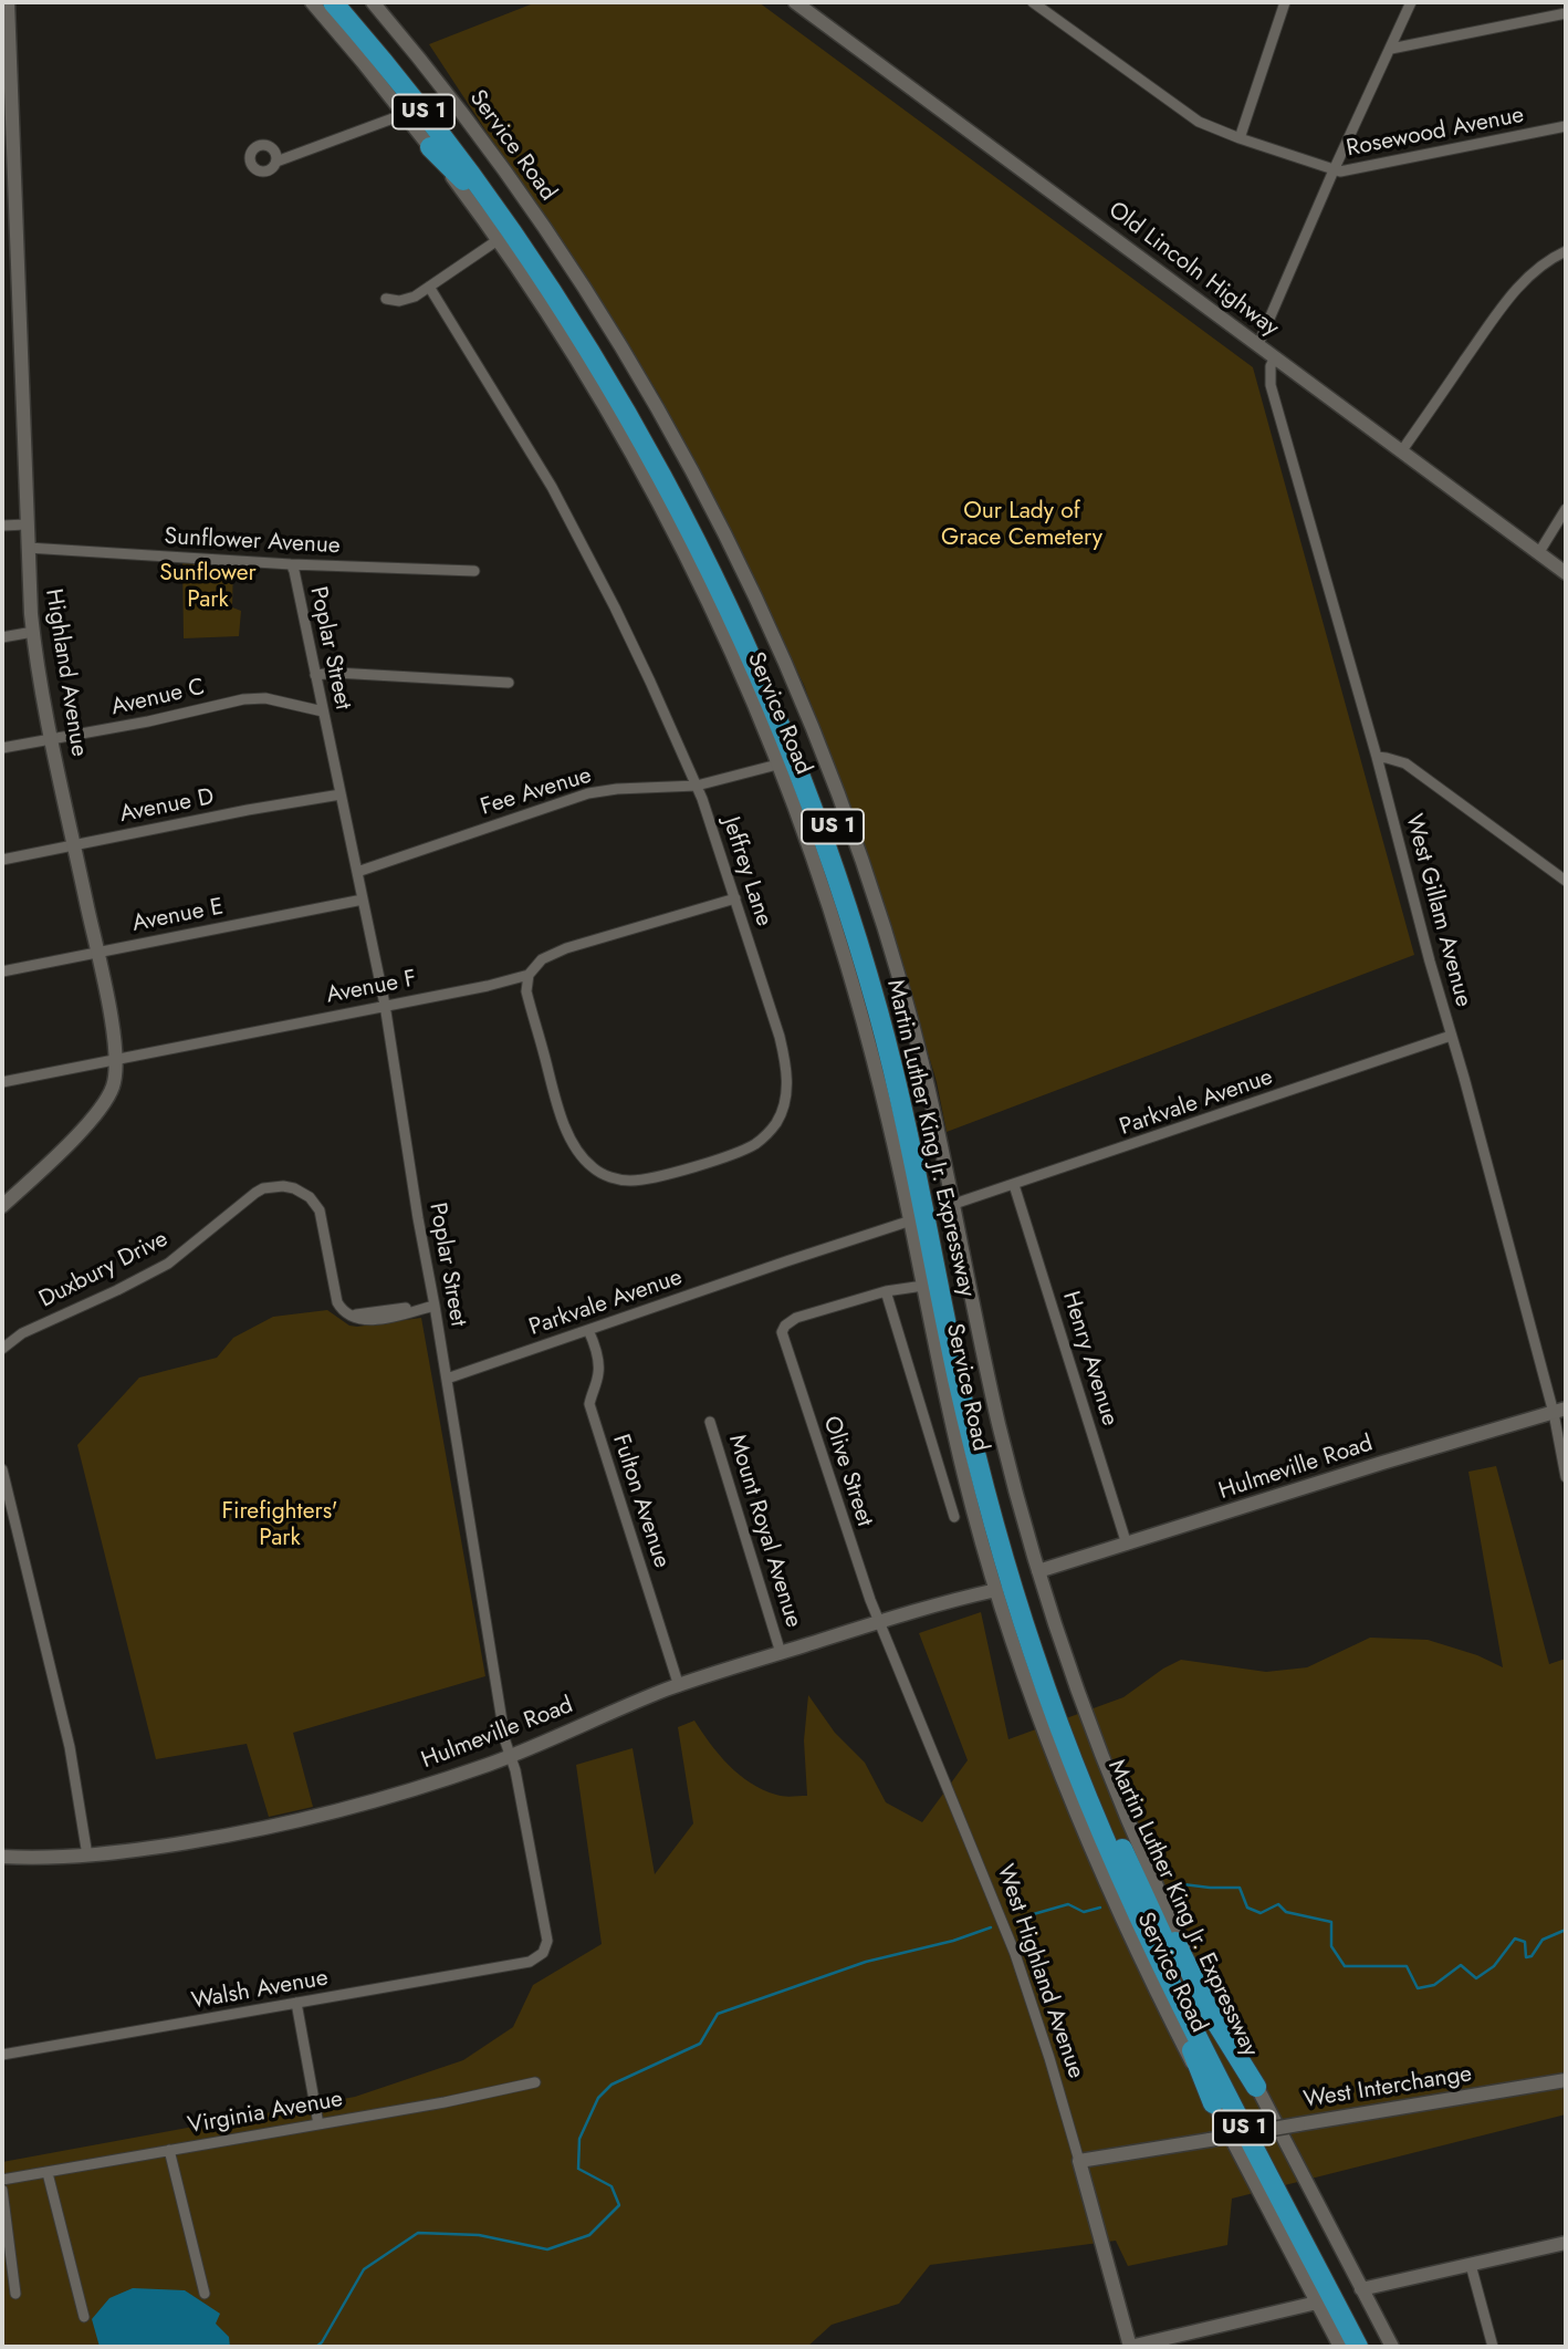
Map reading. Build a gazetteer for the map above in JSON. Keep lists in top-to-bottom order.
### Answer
{
  "streets": {
    "highway": ["US 1", "Martin Luther King Jr. Expressway"],
    "street": [
      "Rosewood Avenue",
      "Service Road",
      "Old Lincoln Highway",
      "Sunflower Avenue",
      "Poplar Street",
      "Highland Avenue",
      "Avenue C",
      "Fee Avenue",
      "Avenue D",
      "Jeffrey Lane",
      "West Gillam Avenue",
      "Avenue E",
      "Avenue F",
      "Parkvale Avenue",
      "Duxbury Drive",
      "Henry Avenue",
      "Hulmeville Road",
      "Olive Street",
      "Fulton Avenue",
      "Mount Royal Avenue",
      "West Highland Avenue",
      "Walsh Avenue",
      "West Interchange",
      "Virginia Avenue"
    ]
  },
  "crossings": [
    ["Service Road", "Fee Avenue"],
    ["Service Road", "Parkvale Avenue"],
    ["Service Road", "Martin Luther King Jr. Expressway"],
    ["Service Road", "Hulmeville Road"],
    ["Old Lincoln Highway", "West Gillam Avenue"],
    ["Sunflower Avenue", "Poplar Street"],
    ["Sunflower Avenue", "Highland Avenue"],
    ["Poplar Street", "Avenue C"],
    ["Poplar Street", "Fee Avenue"],
    ["Poplar Street", "Avenue D"],
    ["Poplar Street", "Avenue E"],
    ["Poplar Street", "Avenue F"],
    ["Poplar Street", "Parkvale Avenue"],
    ["Poplar Street", "Duxbury Drive"],
    ["Poplar Street", "Hulmeville Road"],
    ["Poplar Street", "Walsh Avenue"],
    ["Highland Avenue", "Avenue C"],
    ["Highland Avenue", "Avenue D"],
    ["Highland Avenue", "Avenue E"],
    ["Highland Avenue", "Avenue F"],
    ["Fee Avenue", "Jeffrey Lane"],
    ["Jeffrey Lane", "Avenue F"],
    ["West Gillam Avenue", "Parkvale Avenue"],
    ["West Gillam Avenue", "Hulmeville Road"],
    ["Parkvale Avenue", "Henry Avenue"],
    ["Parkvale Avenue", "Fulton Avenue"],
    ["Henry Avenue", "Hulmeville Road"],
    ["Hulmeville Road", "Olive Street"],
    ["Hulmeville Road", "Fulton Avenue"],
    ["Hulmeville Road", "Mount Royal Avenue"],
    ["Hulmeville Road", "West Highland Avenue"],
    ["Olive Street", "West Highland Avenue"],
    ["West Highland Avenue", "West Interchange"]
  ],
  "parks": ["Our Lady of Grace Cemetery", "Sunflower Park", "Firefighters' Park"]
}
